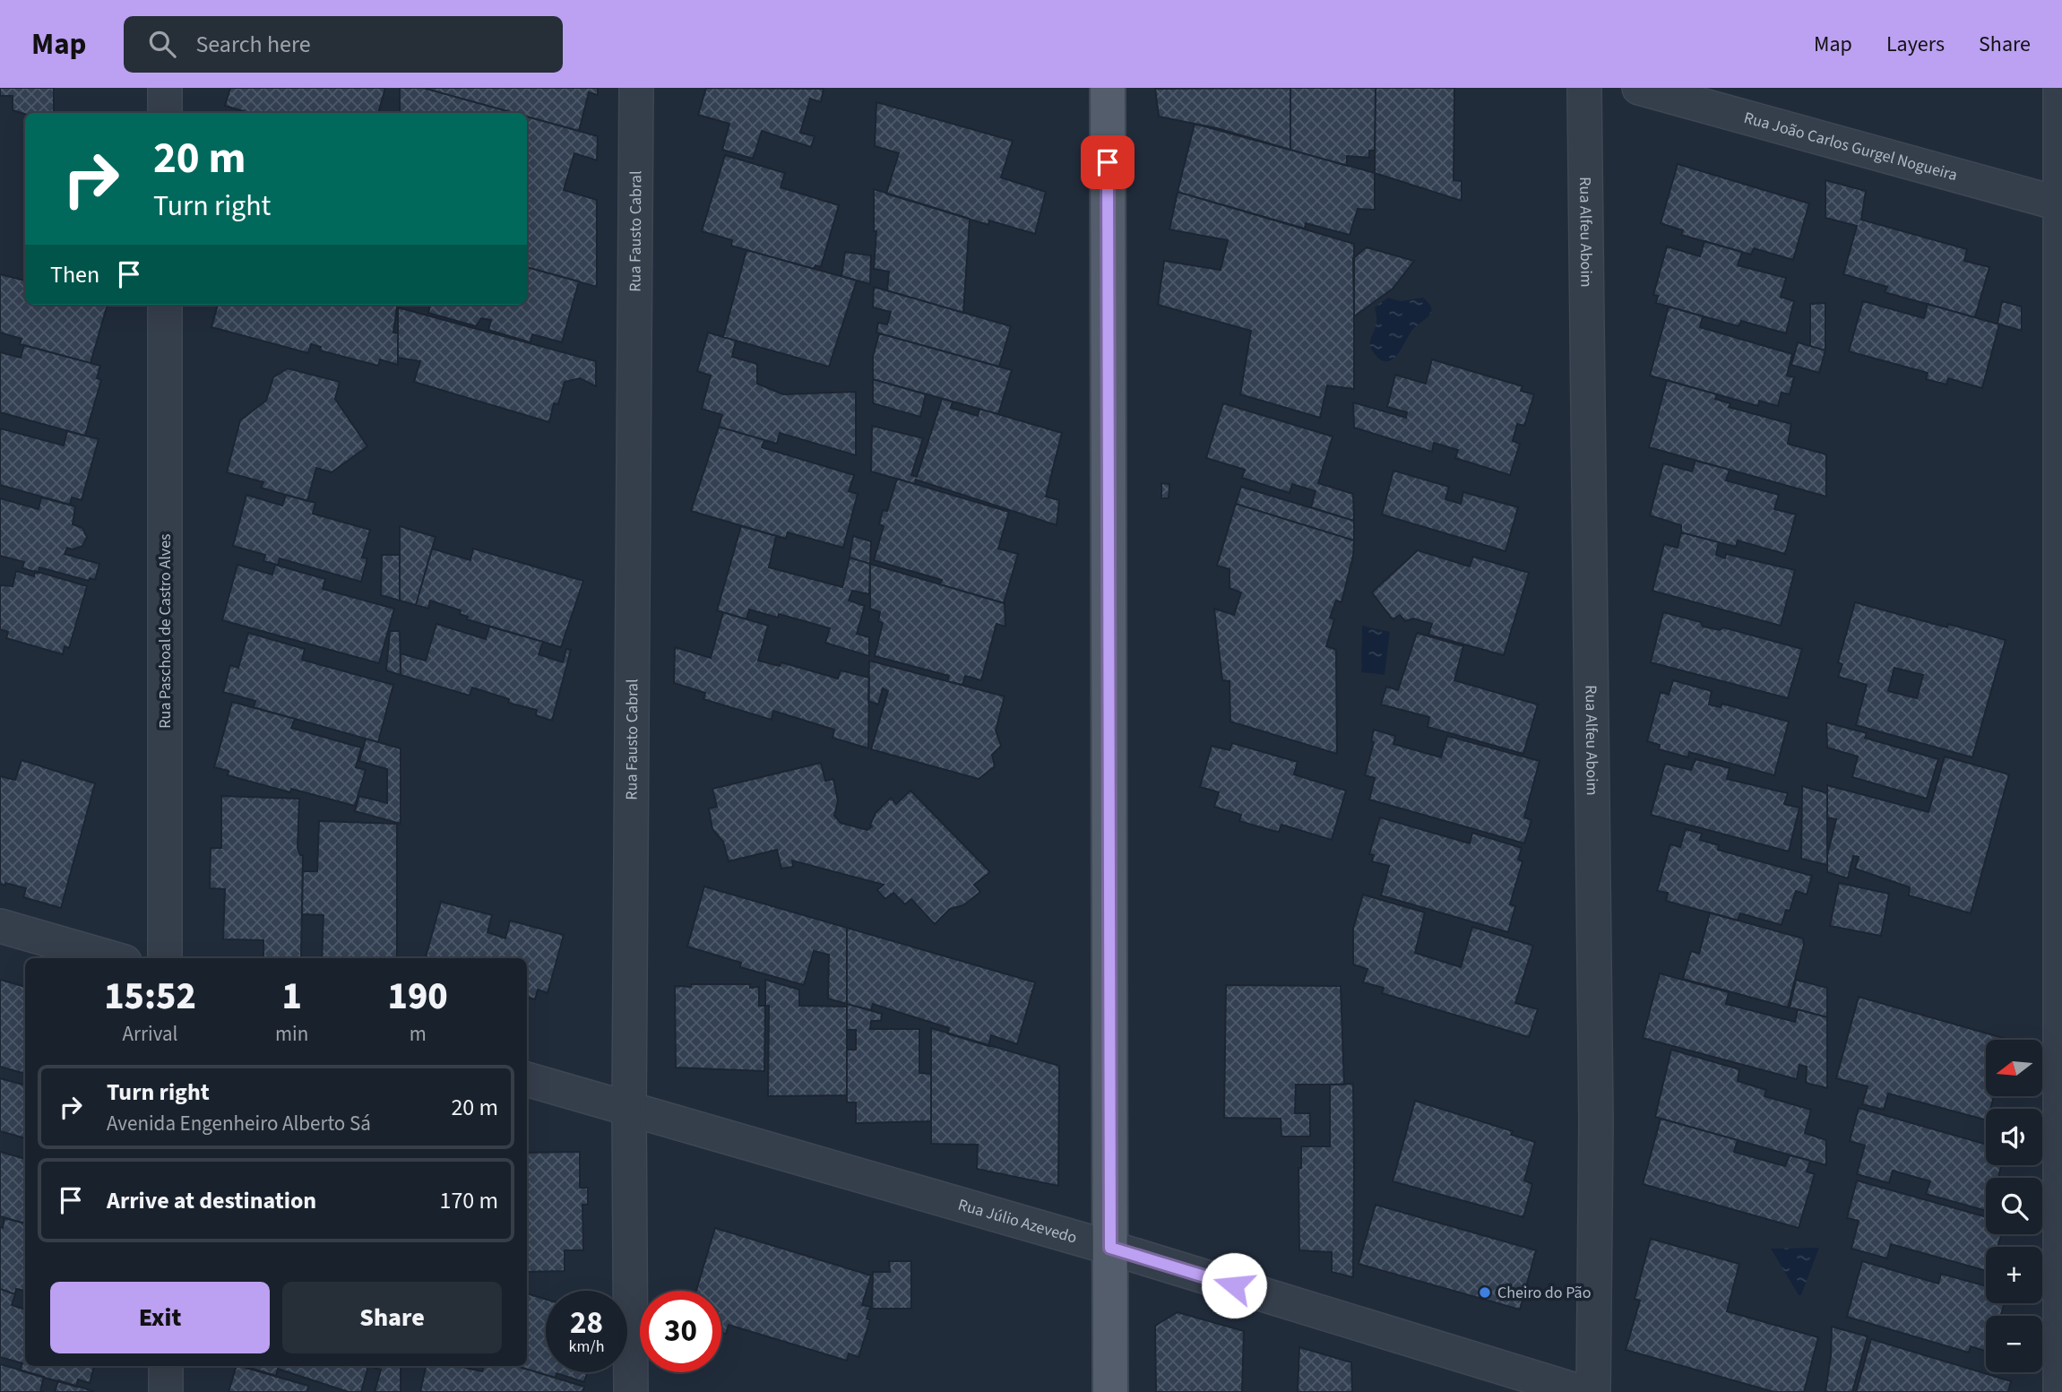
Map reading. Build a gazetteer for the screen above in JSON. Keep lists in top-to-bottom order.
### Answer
{
  "streets": {
    "street": [
      "Rua João Carlos Gurgel Nogueira",
      "Rua Fausto Cabral",
      "Rua Alfeu Aboim",
      "Rua Paschoal de Castro Alves",
      "Rua Júlio Azevedo"
    ]
  },
  "crossings": [
    ["Rua Fausto Cabral", "Rua Júlio Azevedo"]
  ],
  "places": ["Cheiro do Pão"],
  "north": "left",
  "page": {
    "header": "Map",
    "search": "Search here",
    "nav": ["Map", "Layers", "Share"],
    "turn": ["20 m", "Turn right"],
    "then": "Then",
    "eta": [
      "15:52",
      "Arrival",
      "1",
      "min",
      "190",
      "m"
    ],
    "map_buttons": ["+", "−"],
    "list": [
      {
        "name": "Turn right",
        "note": "Avenida Engenheiro Alberto Sá",
        "value": "20 m"
      },
      {
        "name": "Arrive at destination",
        "value": "170 m"
      }
    ],
    "buttons": ["Exit", "Share"],
    "speed": "28 km/h",
    "limit": "30"
  }
}
